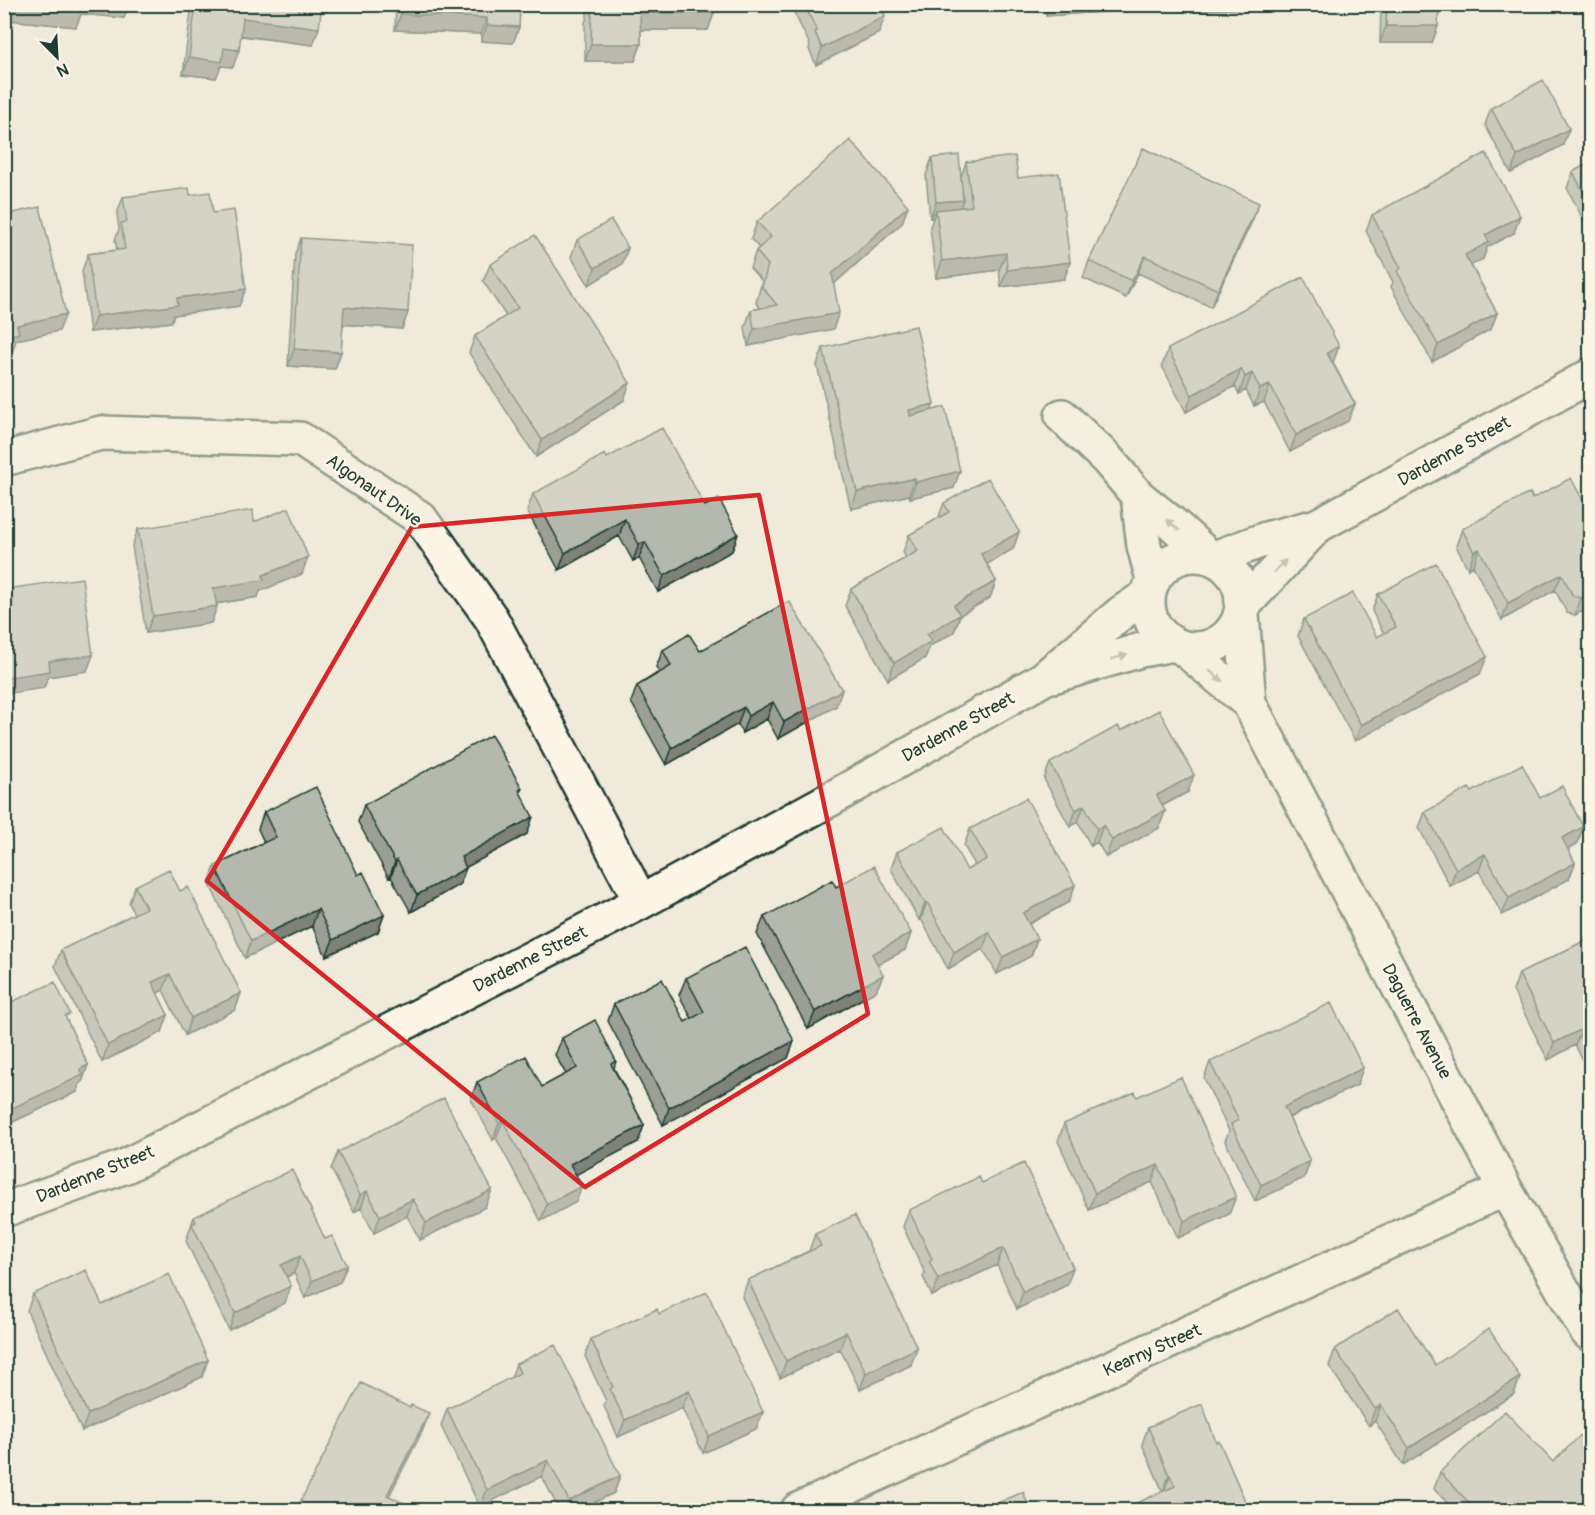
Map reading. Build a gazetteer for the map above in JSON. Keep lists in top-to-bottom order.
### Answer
{
  "streets": {
    "street": [
      "Dardenne Street",
      "Algonaut Drive",
      "Daguerre Avenue",
      "Kearny Street"
    ]
  },
  "crossings": [
    ["Dardenne Street", "Algonaut Drive"],
    ["Dardenne Street", "Daguerre Avenue"],
    ["Daguerre Avenue", "Kearny Street"]
  ],
  "north": "bottom right"
}
